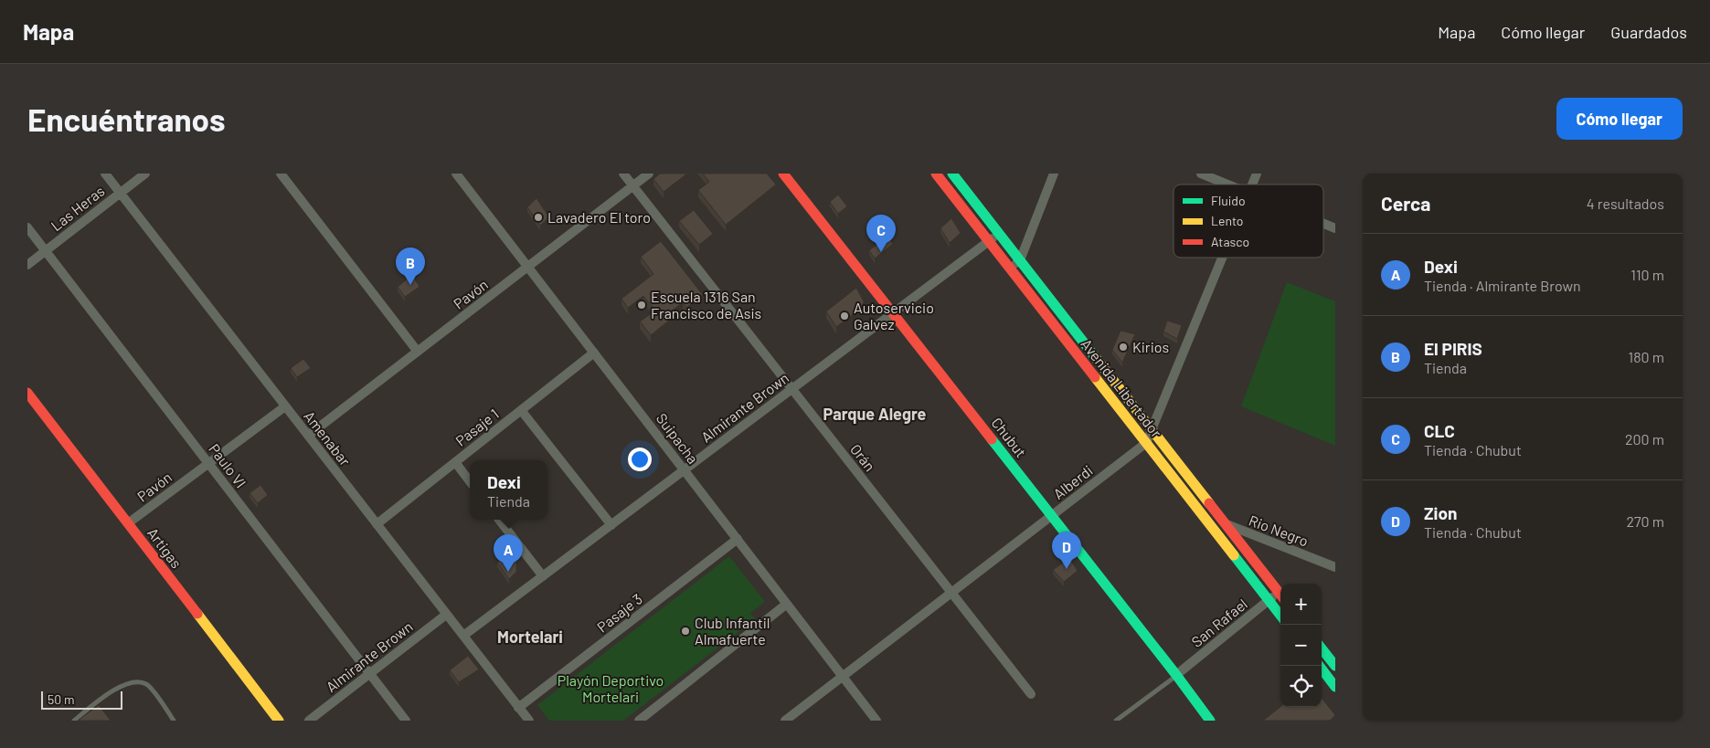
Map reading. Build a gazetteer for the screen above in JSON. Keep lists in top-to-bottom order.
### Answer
{
  "streets": {
    "main road": ["Avenida Libertador", "Chubut", "Artigas"],
    "street": [
      "Las Heras",
      "Pavón",
      "Almirante Brown",
      "Pasaje 1",
      "Amenabar",
      "Suipacha",
      "Orán",
      "Paulo VI",
      "Alberdi",
      "Rio Negro",
      "Pasaje 3",
      "San Rafael"
    ]
  },
  "crossings": [
    ["Las Heras", "Amenabar"],
    ["Las Heras", "Paulo VI"],
    ["Pavón", "Amenabar"],
    ["Pavón", "Suipacha"],
    ["Pavón", "Orán"],
    ["Pavón", "Paulo VI"],
    ["Pavón", "Artigas"],
    ["Avenida Libertador", "Almirante Brown"],
    ["Avenida Libertador", "Alberdi"],
    ["Avenida Libertador", "Rio Negro"],
    ["Avenida Libertador", "San Rafael"],
    ["Almirante Brown", "Chubut"],
    ["Almirante Brown", "Amenabar"],
    ["Almirante Brown", "Suipacha"],
    ["Almirante Brown", "Orán"],
    ["Almirante Brown", "Paulo VI"],
    ["Pasaje 1", "Amenabar"],
    ["Pasaje 1", "Suipacha"],
    ["Chubut", "Alberdi"],
    ["Chubut", "San Rafael"],
    ["Amenabar", "Pasaje 3"],
    ["Suipacha", "Alberdi"],
    ["Suipacha", "Pasaje 3"],
    ["Orán", "Alberdi"]
  ],
  "districts": ["Parque Alegre", "Mortelari"],
  "parks": ["Playón Deportivo Mortelari"],
  "places": [
    "Lavadero El toro",
    "Escuela 1316 San Francisco de Asis",
    "Autoservicio Galvez",
    "Kirios",
    "Club Infantil Almafuerte"
  ],
  "legend": ["Fluido", "Lento", "Atasco"],
  "scale_bar": "50 m",
  "page": {
    "header": "Mapa",
    "nav": ["Mapa", "Cómo llegar", "Guardados"],
    "buttons": "Cómo llegar",
    "title": "Encuéntranos",
    "heading": ["Cerca", "4 resultados"],
    "pins": [
      "C",
      "B",
      "D",
      "A"
    ],
    "list": [
      {
        "mark": "A",
        "name": "Dexi",
        "note": "Tienda · Almirante Brown",
        "value": "110 m"
      },
      {
        "mark": "B",
        "name": "El PIRIS",
        "note": "Tienda",
        "value": "180 m"
      },
      {
        "mark": "C",
        "name": "CLC",
        "note": "Tienda · Chubut",
        "value": "200 m"
      },
      {
        "mark": "D",
        "name": "Zion",
        "note": "Tienda · Chubut",
        "value": "270 m"
      }
    ],
    "popup": ["Dexi", "Tienda"],
    "map_buttons": ["+", "−"],
    "scale": "50 m"
  }
}
